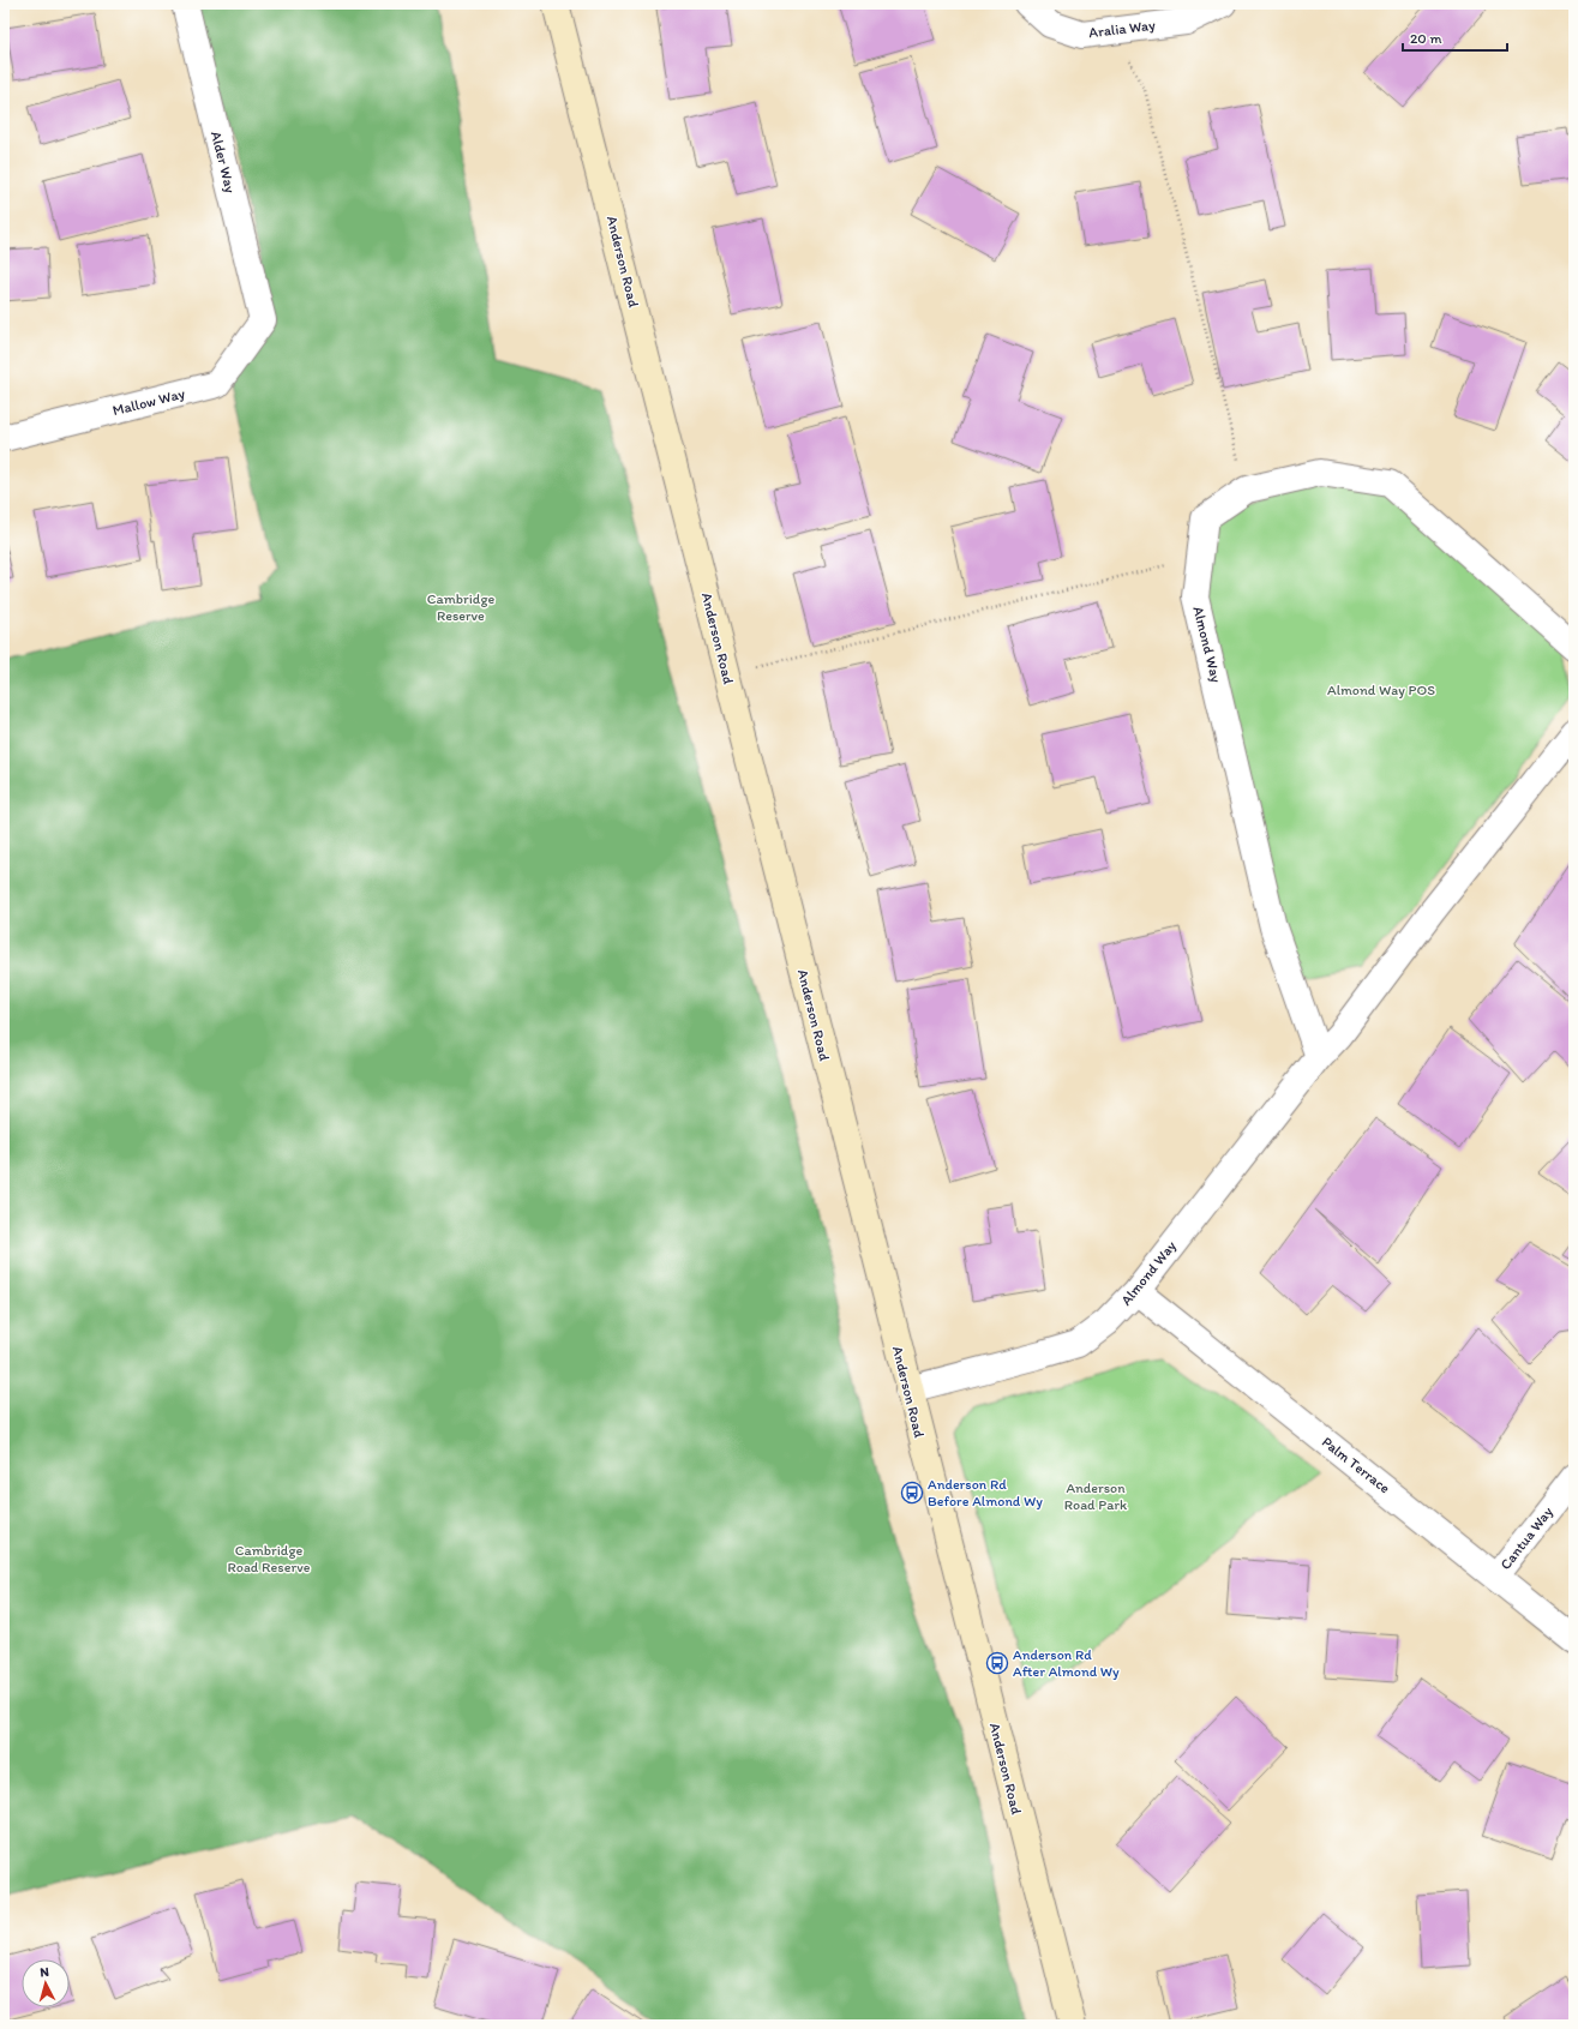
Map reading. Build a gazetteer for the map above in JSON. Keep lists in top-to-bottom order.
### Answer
{
  "streets": {
    "street": [
      "Aralia Way",
      "Alder Way",
      "Anderson Road",
      "Mallow Way",
      "Almond Way",
      "Palm Terrace",
      "Cantua Way"
    ]
  },
  "crossings": [
    ["Alder Way", "Mallow Way"],
    ["Anderson Road", "Almond Way"],
    ["Almond Way", "Palm Terrace"],
    ["Palm Terrace", "Cantua Way"]
  ],
  "parks": [
    "Cambridge Reserve",
    "Almond Way POS",
    "Anderson Road Park",
    "Cambridge Road Reserve"
  ],
  "places": {
    "bus stop": ["Anderson Rd Before Almond Wy", "Anderson Rd After Almond Wy"]
  },
  "scale_bar": "20 m",
  "north": "top"
}
